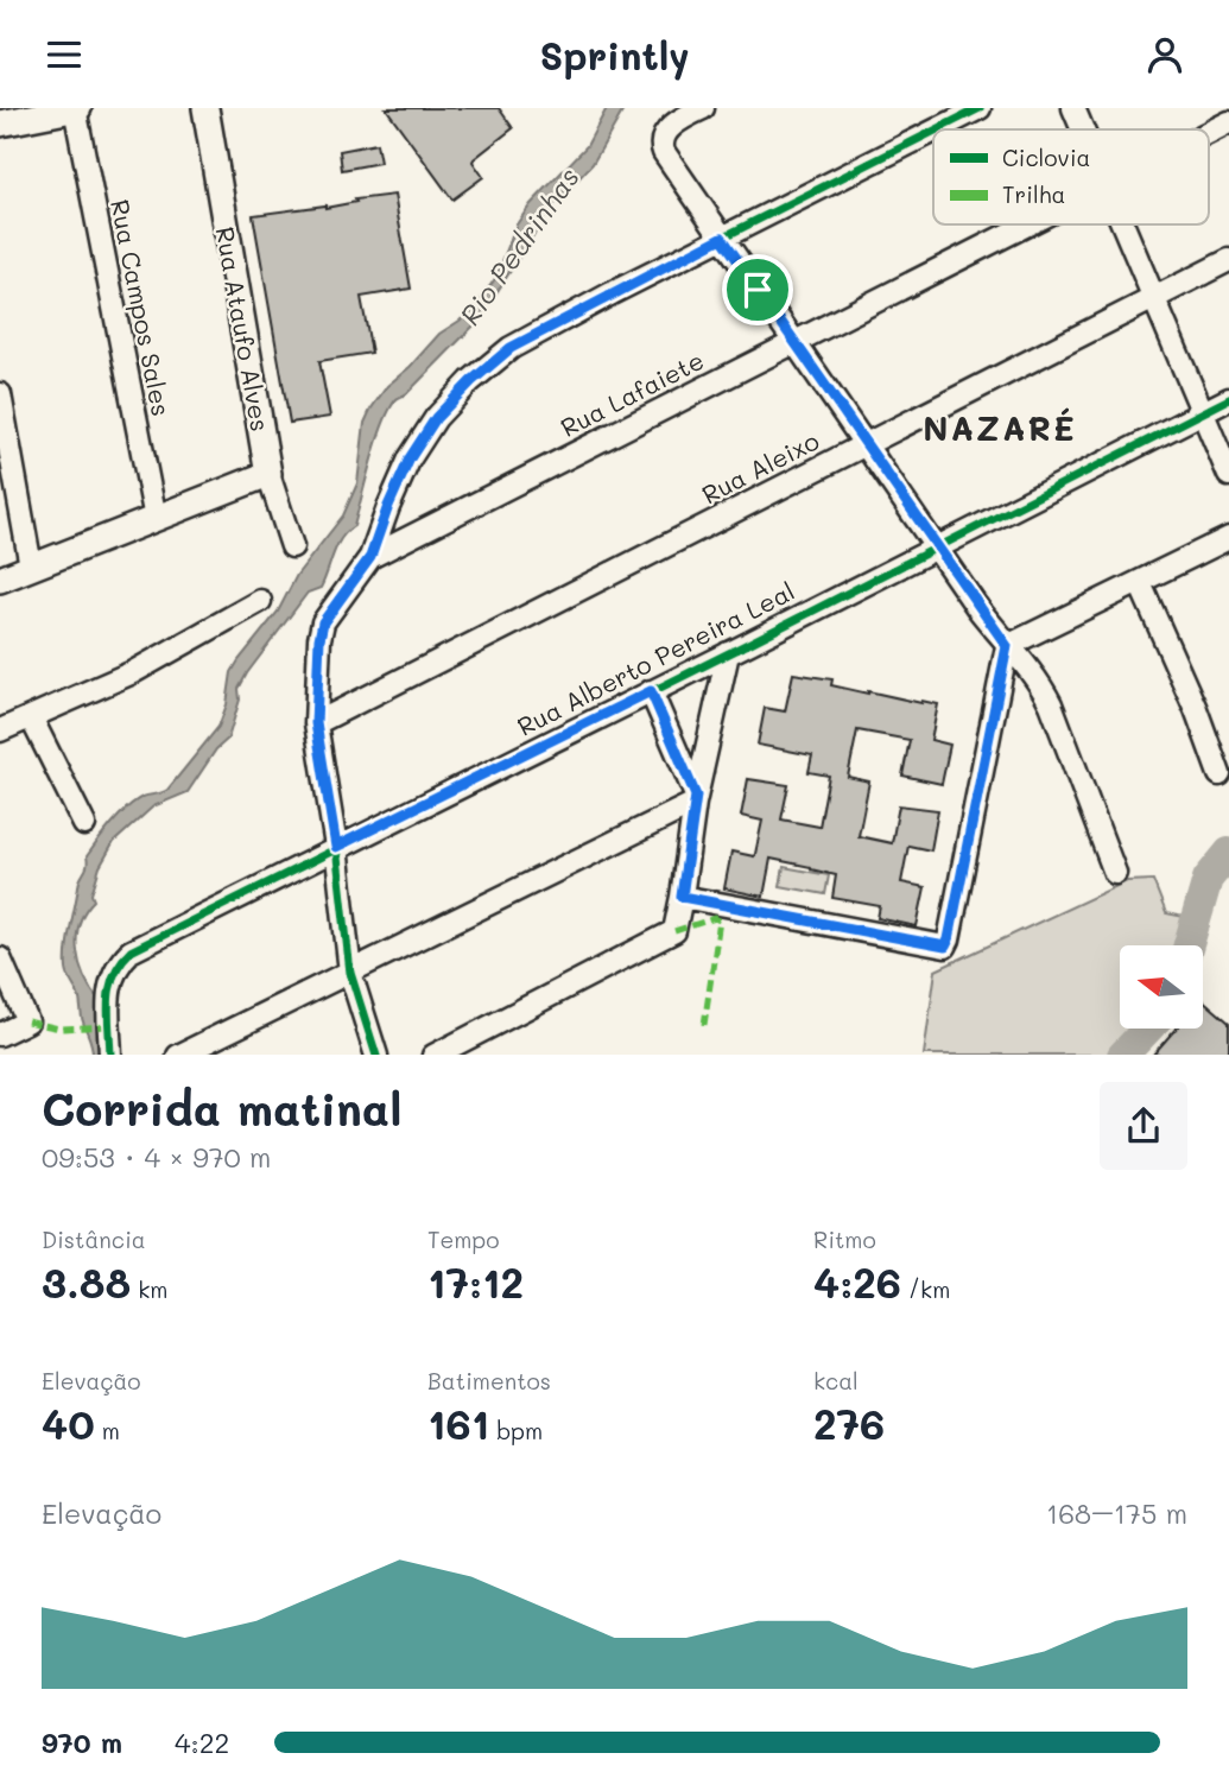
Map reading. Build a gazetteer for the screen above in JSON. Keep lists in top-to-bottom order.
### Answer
{
  "streets": {
    "street": [
      "Rua Campos Sales",
      "Rua Ataufo Alves",
      "Rua Lafaiete",
      "Rua Aleixo",
      "Rua Alberto Pereira Leal"
    ]
  },
  "districts": ["NAZARÉ"],
  "water": ["Rio Pedrinhas"],
  "legend": ["Ciclovia", "Trilha"],
  "north": "left",
  "page": {
    "header": "Sprintly",
    "heading": ["Corrida matinal", "09:53 · 4 × 970 m"],
    "stats": [
      ["Distância", "3.88 km"],
      ["Tempo", "17:12"],
      ["Ritmo", "4:26 /km"],
      ["Elevação", "40 m"],
      ["Batimentos", "161 bpm"],
      ["kcal", "276"]
    ],
    "chart": ["Elevação", "168–175 m"],
    "list": [
      {
        "name": "970 m",
        "note": "4:22"
      }
    ]
  }
}
